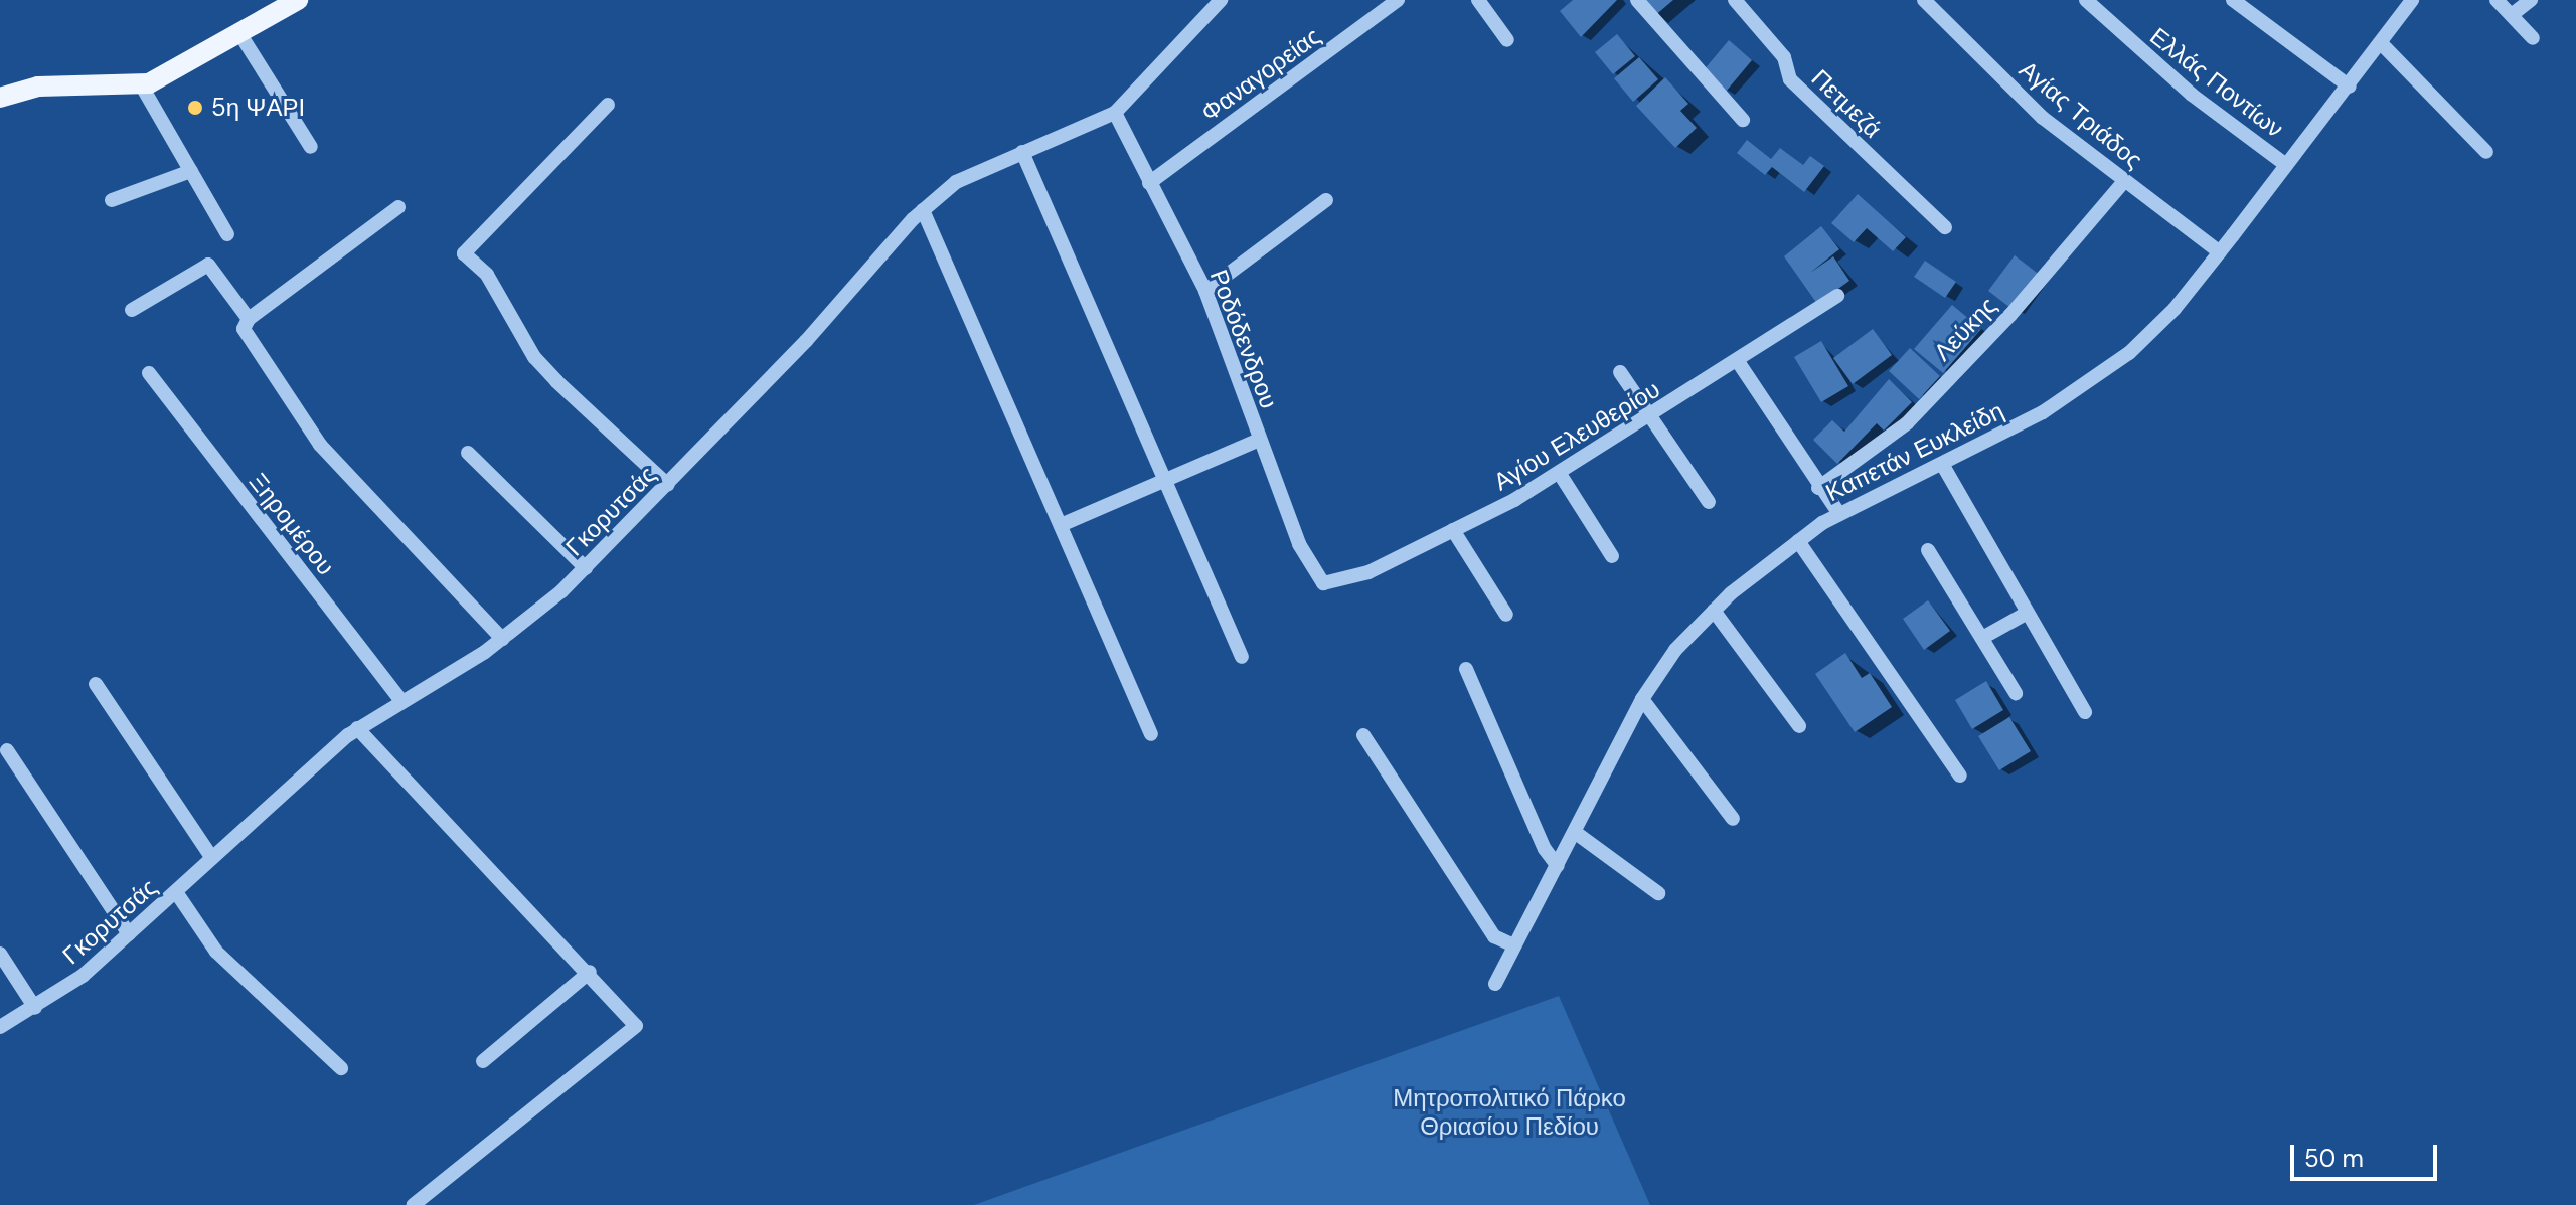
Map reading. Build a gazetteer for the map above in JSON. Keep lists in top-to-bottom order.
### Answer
{
  "streets": {
    "street": [
      "Φαναγορείας",
      "Ελλάς Ποντίων",
      "Πετμεζά",
      "Αγίας Τριάδος",
      "Λεύκης",
      "Ροδόδενδρου",
      "Αγίου Ελευθερίου",
      "Καπετάν Ευκλείδη",
      "Γκορυτσάς",
      "Ξηρομέρου"
    ]
  },
  "crossings": [
    ["Φαναγορείας", "Ροδόδενδρου"],
    ["Ελλάς Ποντίων", "Καπετάν Ευκλείδη"],
    ["Αγίας Τριάδος", "Λεύκης"],
    ["Αγίας Τριάδος", "Καπετάν Ευκλείδη"],
    ["Ροδόδενδρου", "Αγίου Ελευθερίου"],
    ["Ροδόδενδρου", "Γκορυτσάς"],
    ["Γκορυτσάς", "Ξηρομέρου"]
  ],
  "parks": ["Μητροπολιτικό Πάρκο Θριασίου Πεδίου"],
  "places": ["5η ΨΑΡΙ"],
  "scale_bar": "50 m"
}
